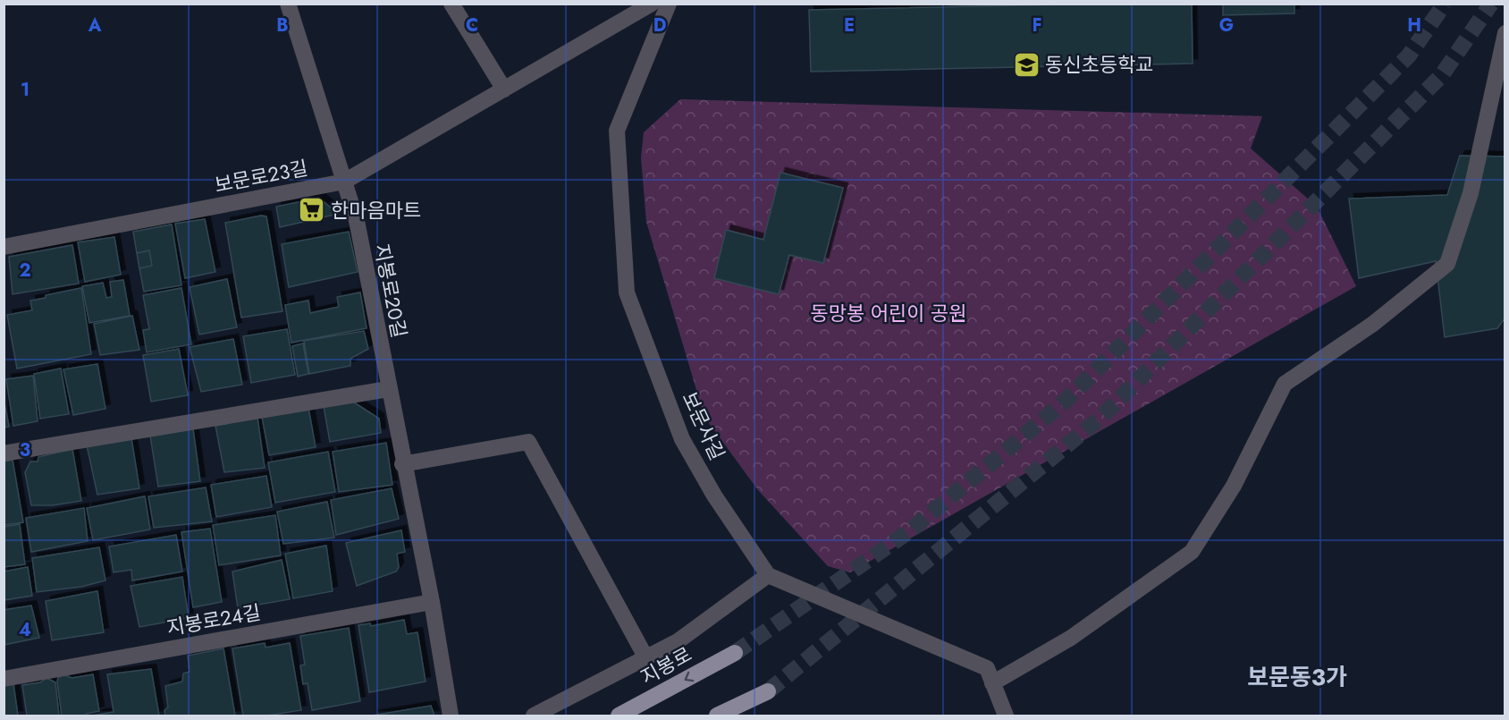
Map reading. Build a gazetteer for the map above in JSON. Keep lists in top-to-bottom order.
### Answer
{
  "streets": {
    "main road": ["지봉로"],
    "street": [
      "보문로23길",
      "지봉로20길",
      "보문사길",
      "지봉로24길"
    ]
  },
  "crossings": [
    ["보문로23길", "지봉로20길"],
    ["지봉로20길", "지봉로24길"]
  ],
  "districts": ["보문동3가"],
  "parks": ["동망봉 어린이 공원"],
  "places": {
    "school or university": ["동신초등학교"],
    "supermarket": ["한마음마트"]
  },
  "grid": {
    "columns": [
      "A",
      "B",
      "C",
      "D",
      "E",
      "F",
      "G",
      "H"
    ],
    "rows": [
      "1",
      "2",
      "3",
      "4"
    ]
  }
}
